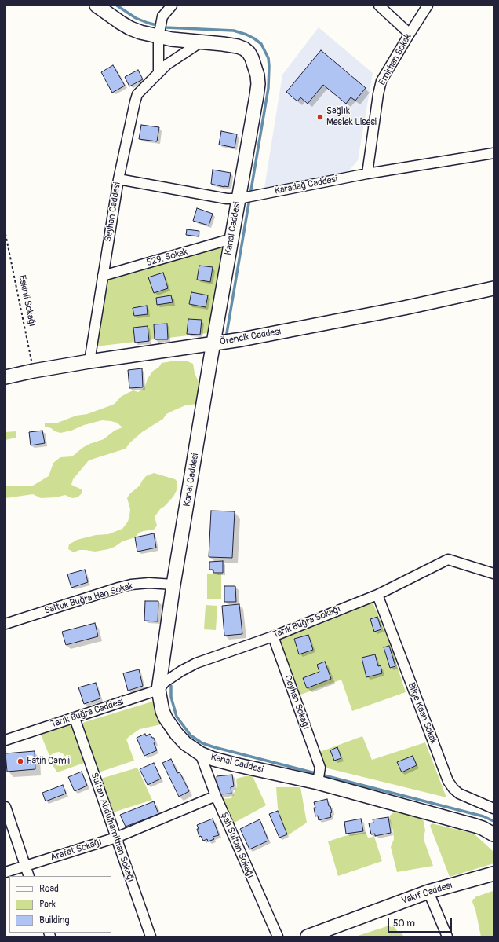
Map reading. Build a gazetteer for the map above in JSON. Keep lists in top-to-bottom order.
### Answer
{
  "streets": {
    "street": [
      "Emirhan Sokak",
      "Karadağ Caddesi",
      "Seyhan Caddesi",
      "Kanal Caddesi",
      "529. Sokak",
      "Örencik Caddesi",
      "Saltuk Buğra Han Sokak",
      "Tarık Buğra Sokağı",
      "Ceyhan Sokağı",
      "Tarık Buğra Caddesi",
      "Bilge Kaan Sokak",
      "Sultan Abdulhamithan Sokağı",
      "Şah Sultan Sokağı",
      "Arafat Sokağı",
      "Vakıf Caddesi"
    ],
    "path": ["Eskinli Sokağı"]
  },
  "crossings": [
    ["Emirhan Sokak", "Karadağ Caddesi"],
    ["Karadağ Caddesi", "Seyhan Caddesi"],
    ["Karadağ Caddesi", "Kanal Caddesi"],
    ["Seyhan Caddesi", "Kanal Caddesi"],
    ["Seyhan Caddesi", "529. Sokak"],
    ["Seyhan Caddesi", "Örencik Caddesi"],
    ["Kanal Caddesi", "529. Sokak"],
    ["Kanal Caddesi", "Örencik Caddesi"],
    ["Kanal Caddesi", "Saltuk Buğra Han Sokak"],
    ["Kanal Caddesi", "Tarık Buğra Sokağı"],
    ["Kanal Caddesi", "Ceyhan Sokağı"],
    ["Kanal Caddesi", "Tarık Buğra Caddesi"],
    ["Kanal Caddesi", "Şah Sultan Sokağı"],
    ["Eskinli Sokağı", "Örencik Caddesi"],
    ["Tarık Buğra Sokağı", "Ceyhan Sokağı"],
    ["Tarık Buğra Sokağı", "Tarık Buğra Caddesi"],
    ["Tarık Buğra Sokağı", "Bilge Kaan Sokak"],
    ["Tarık Buğra Caddesi", "Sultan Abdulhamithan Sokağı"],
    ["Sultan Abdulhamithan Sokağı", "Arafat Sokağı"],
    ["Şah Sultan Sokağı", "Arafat Sokağı"]
  ],
  "places": ["Sağlık Meslek Lisesi", "Fatih Camii"],
  "legend": ["Road", "Park", "Building"],
  "scale_bar": "50 m"
}
